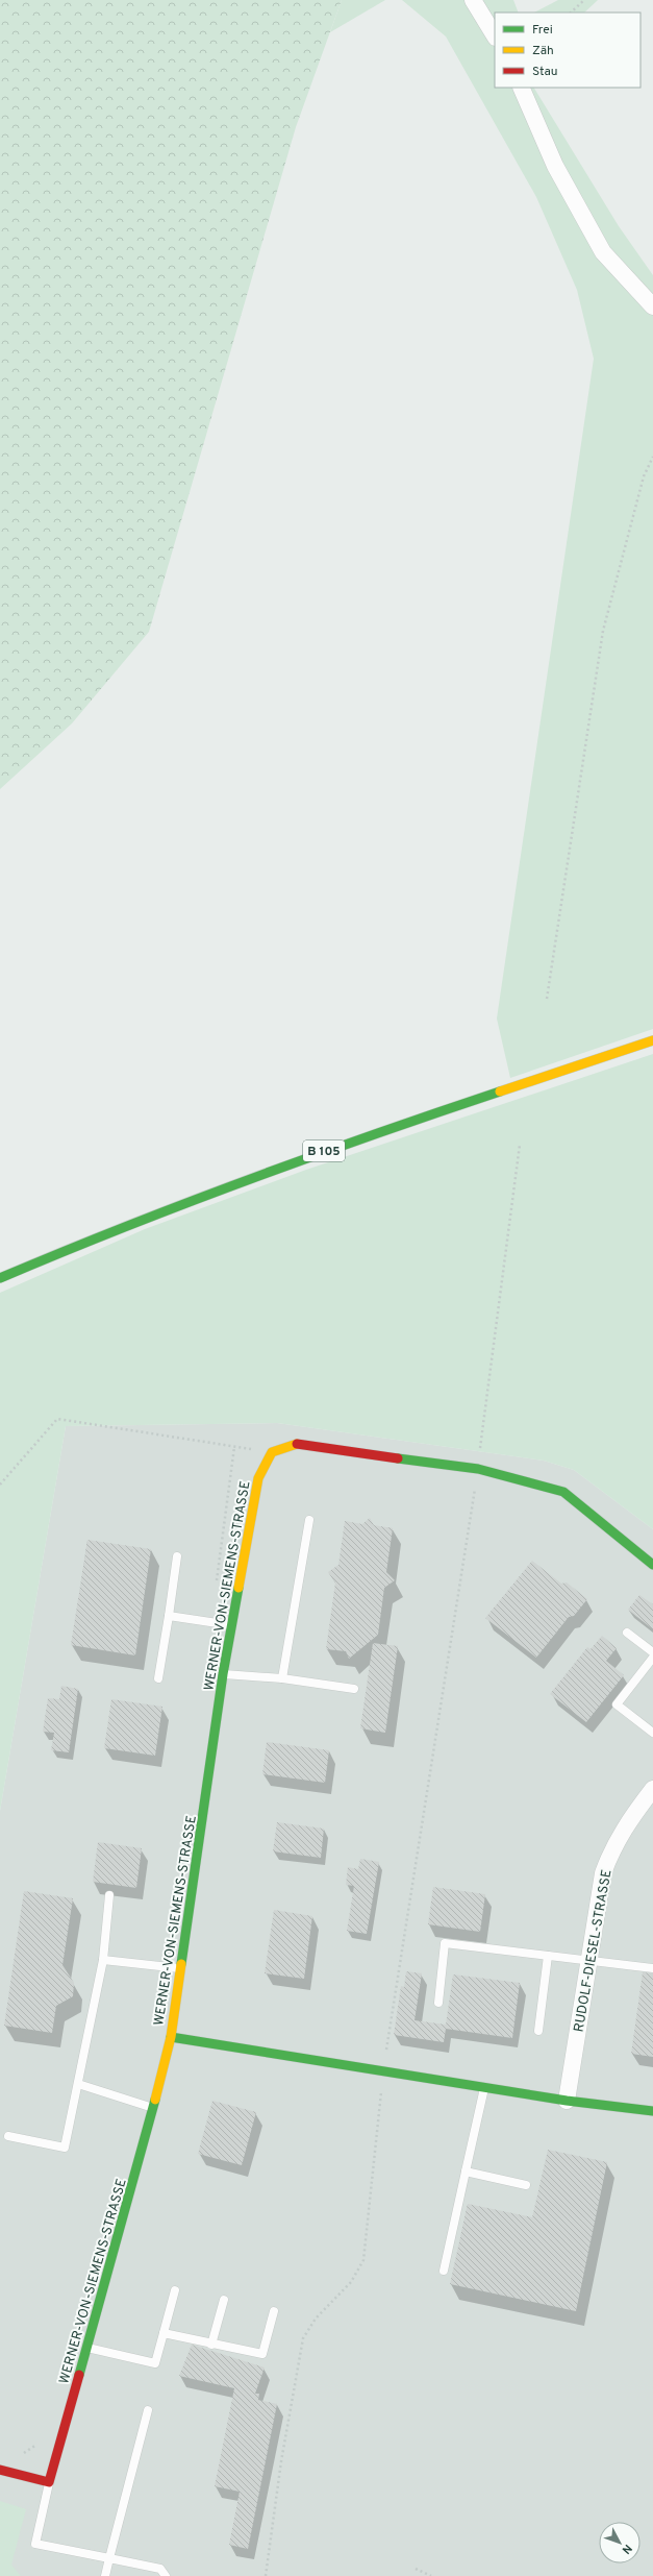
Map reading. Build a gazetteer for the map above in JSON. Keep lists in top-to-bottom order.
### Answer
{
  "streets": {
    "main road": ["B 105", "WERNER-VON-SIEMENS-STRASSE"],
    "street": ["RUDOLF-DIESEL-STRASSE"]
  },
  "crossings": [
    ["WERNER-VON-SIEMENS-STRASSE", "RUDOLF-DIESEL-STRASSE"]
  ],
  "legend": ["Frei", "Zäh", "Stau"],
  "north": "bottom right"
}
